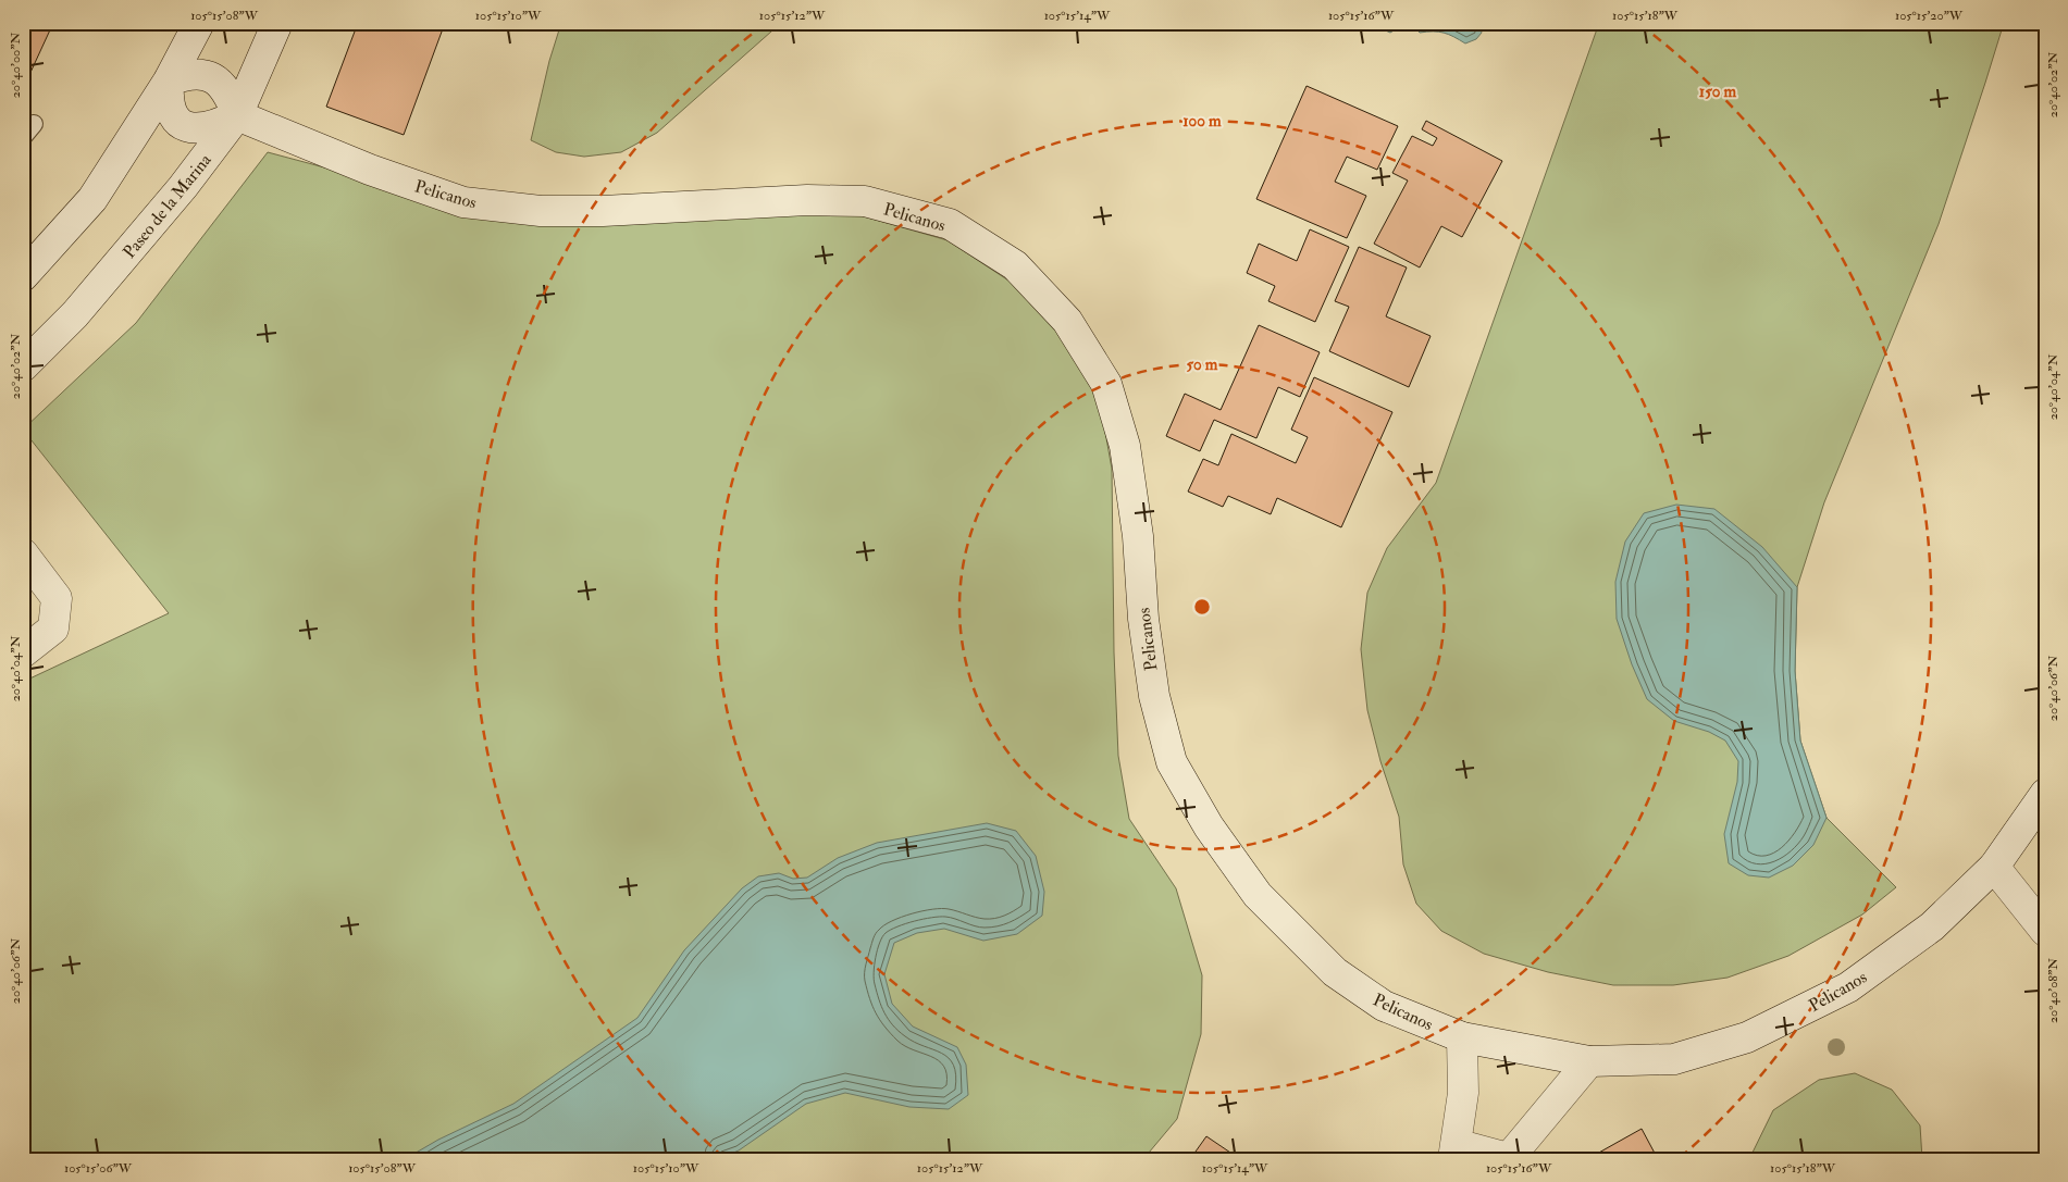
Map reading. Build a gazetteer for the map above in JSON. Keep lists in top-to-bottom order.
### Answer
{
  "streets": {
    "street": ["Pelicanos", "Paseo de la Marina"]
  },
  "crossings": [
    ["Pelicanos", "Paseo de la Marina"]
  ],
  "coordinates": [
    "105°15'08\"W",
    "105°15'10\"W",
    "105°15'12\"W",
    "105°15'14\"W",
    "105°15'16\"W",
    "105°15'18\"W",
    "105°15'20\"W",
    "20°40'00\"N",
    "20°40'02\"N",
    "20°40'04\"N",
    "20°40'06\"N",
    "20°40'08\"N",
    "105°15'06\"W"
  ],
  "rings": ["150 m", "100 m", "50 m"]
}
